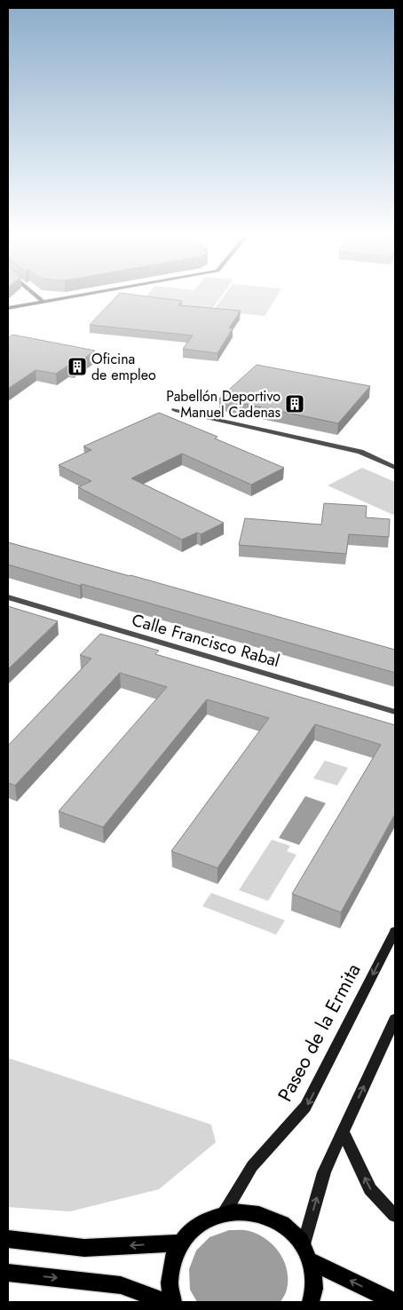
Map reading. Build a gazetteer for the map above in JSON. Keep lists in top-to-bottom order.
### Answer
{
  "streets": {
    "main road": ["Paseo de la Ermita"],
    "street": ["Calle Francisco Rabal"]
  },
  "places": {
    "building": ["Oficina de empleo", "Pabellón Deportivo Manuel Cadenas"]
  }
}
